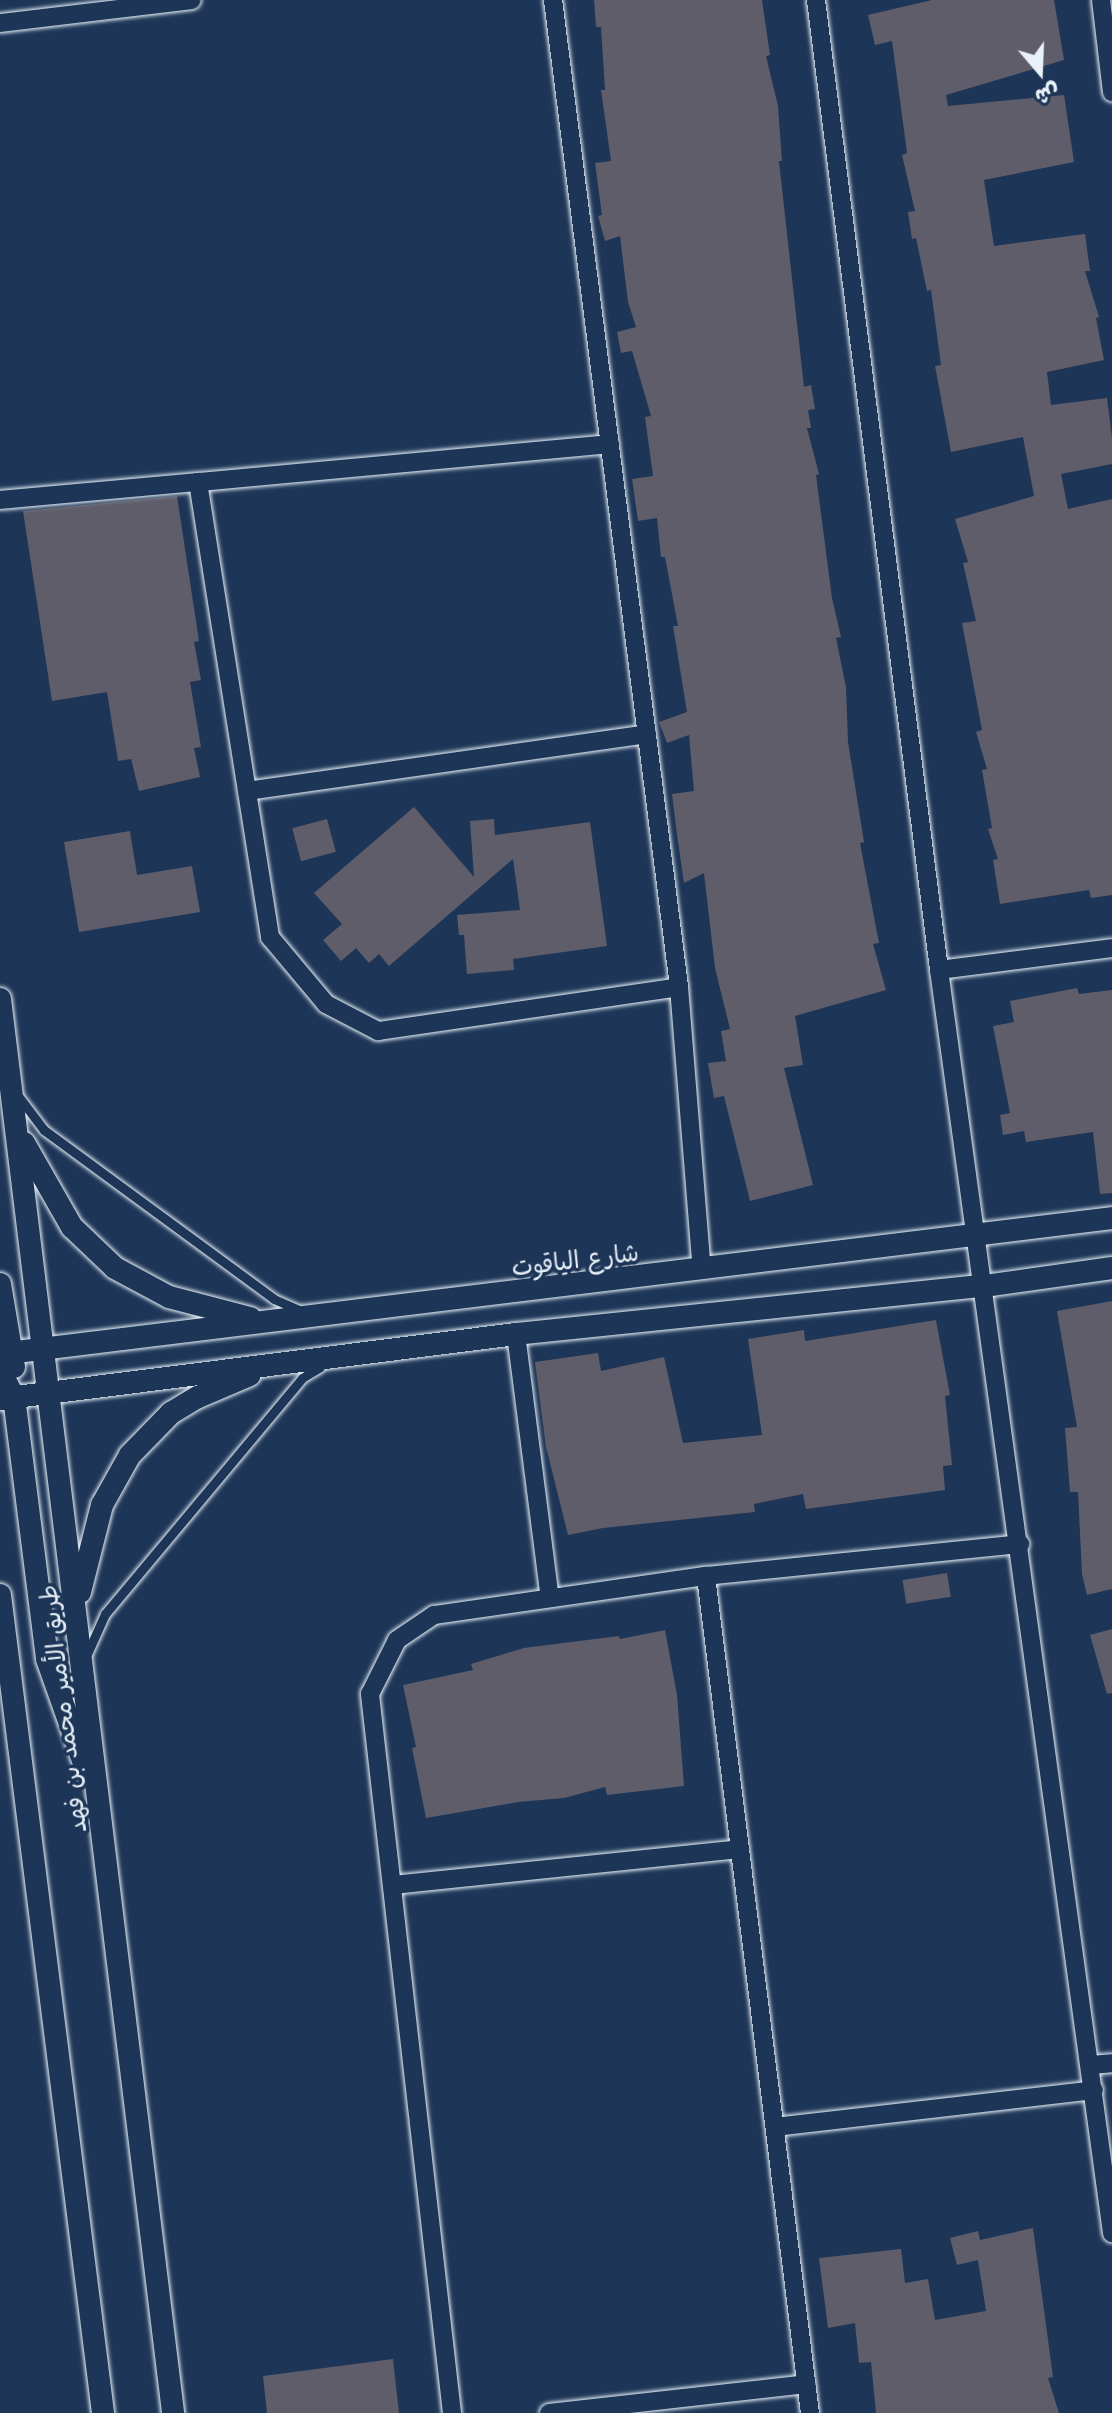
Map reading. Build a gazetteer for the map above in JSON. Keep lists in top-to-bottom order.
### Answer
{
  "streets": {
    "street": ["شارع الياقوت", "طريق الأمير محمد بن فهد"]
  },
  "crossings": [
    ["شارع الياقوت", "طريق الأمير محمد بن فهد"]
  ],
  "north": "bottom"
}
